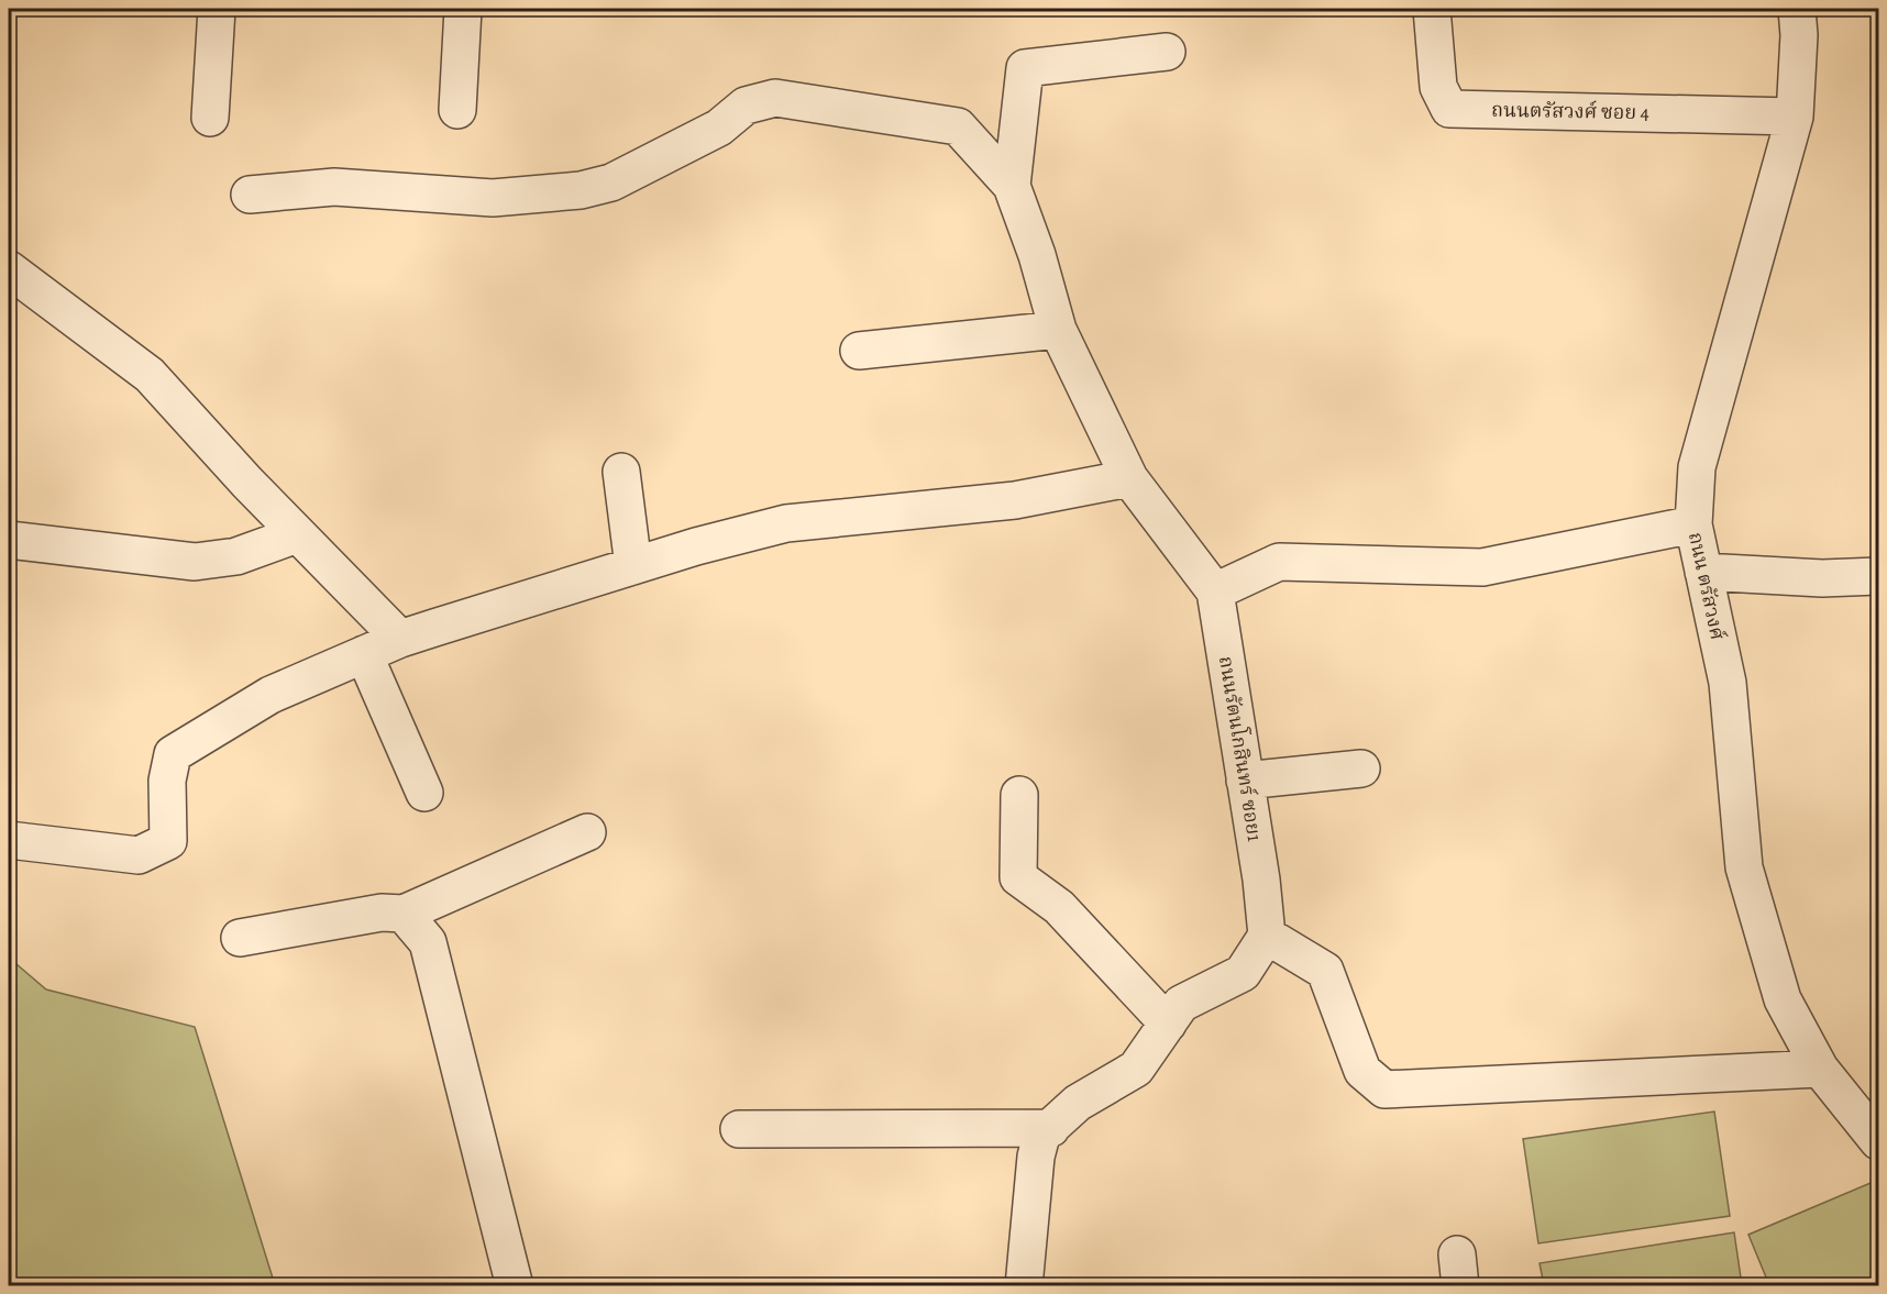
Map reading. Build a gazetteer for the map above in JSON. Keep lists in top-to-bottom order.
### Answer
{
  "streets": {
    "street": ["ถนนตรัสวงศ์ ซอย 4", "ถนน ตรัสวงศ์", "ถนนรัตนโกสินทร์ ซอย1"]
  },
  "crossings": [
    ["ถนนตรัสวงศ์ ซอย 4", "ถนน ตรัสวงศ์"]
  ]
}
